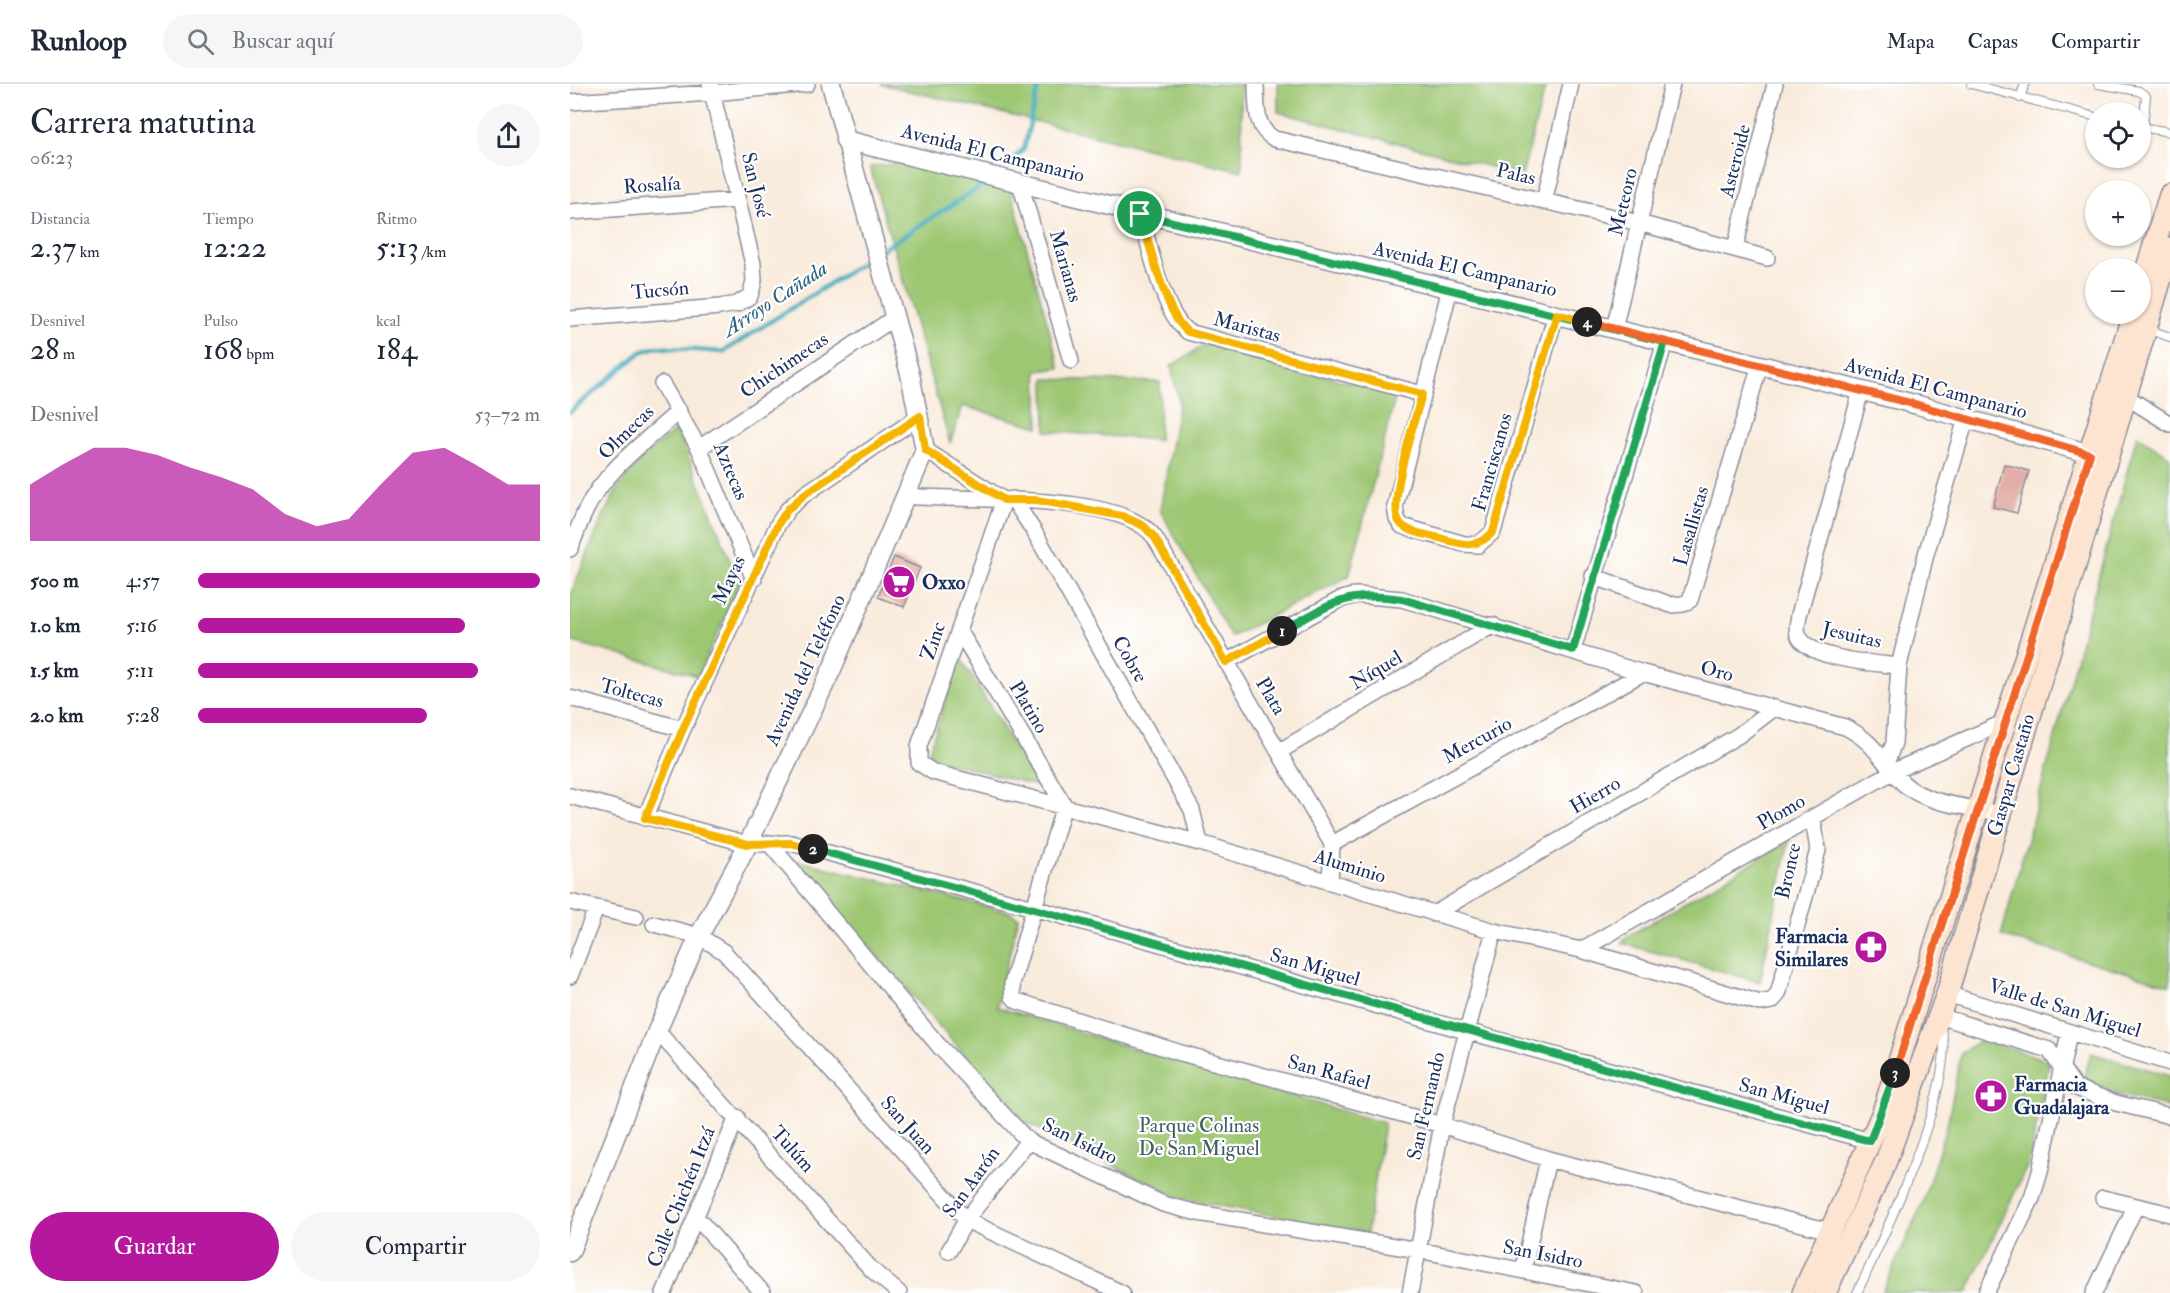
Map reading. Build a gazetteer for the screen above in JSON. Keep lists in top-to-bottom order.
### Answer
{
  "streets": {
    "main road": ["Gaspar Castaño"],
    "street": [
      "Avenida El Campanario",
      "Asteroide",
      "Palas",
      "Rosalía",
      "San José",
      "Meteoro",
      "Marianas",
      "Tucsón",
      "Maristas",
      "Chichimecas",
      "Olmecas",
      "Franciscanos",
      "Aztecas",
      "Lasallistas",
      "Mayas",
      "Jesuitas",
      "Zinc",
      "Cobre",
      "Avenida del Teléfono",
      "Níquel",
      "Oro",
      "Toltecas",
      "Plata",
      "Platino",
      "Mercurio",
      "Hierro",
      "Plomo",
      "Aluminio",
      "Bronce",
      "San Miguel",
      "Valle de San Miguel",
      "San Rafael",
      "San Fernando",
      "San Juan",
      "San Isidro",
      "Tulúm",
      "San Aarón",
      "Calle Chichén Itzá"
    ]
  },
  "crossings": [
    ["Avenida El Campanario", "Meteoro"],
    ["Avenida El Campanario", "Marianas"],
    ["Avenida El Campanario", "Maristas"],
    ["Avenida El Campanario", "Franciscanos"],
    ["Avenida El Campanario", "Lasallistas"],
    ["Avenida El Campanario", "Jesuitas"],
    ["Avenida El Campanario", "Gaspar Castaño"],
    ["Asteroide", "Palas"],
    ["Palas", "Meteoro"],
    ["Rosalía", "San José"],
    ["San José", "Tucsón"],
    ["Maristas", "Franciscanos"],
    ["Chichimecas", "Aztecas"],
    ["Olmecas", "Aztecas"],
    ["Aztecas", "Mayas"],
    ["Mayas", "Toltecas"],
    ["Mayas", "San Miguel"],
    ["Zinc", "Cobre"],
    ["Zinc", "Platino"],
    ["Zinc", "Aluminio"],
    ["Cobre", "Avenida del Teléfono"],
    ["Cobre", "Plata"],
    ["Cobre", "Aluminio"],
    ["Avenida del Teléfono", "San Miguel"],
    ["Avenida del Teléfono", "San Juan"],
    ["Avenida del Teléfono", "Tulúm"],
    ["Níquel", "Oro"],
    ["Níquel", "Plata"],
    ["Oro", "Plata"],
    ["Oro", "Mercurio"],
    ["Oro", "Gaspar Castaño"],
    ["Oro", "Hierro"],
    ["Oro", "Plomo"],
    ["Plata", "Mercurio"],
    ["Platino", "Aluminio"],
    ["Platino", "San Rafael"],
    ["Gaspar Castaño", "Plomo"],
    ["Gaspar Castaño", "San Miguel"],
    ["Gaspar Castaño", "Valle de San Miguel"],
    ["Gaspar Castaño", "San Rafael"],
    ["Hierro", "Aluminio"],
    ["Plomo", "Aluminio"],
    ["Plomo", "Bronce"],
    ["Aluminio", "Bronce"],
    ["Aluminio", "San Rafael"],
    ["Aluminio", "San Fernando"],
    ["San Miguel", "San Rafael"],
    ["San Miguel", "San Fernando"],
    ["San Miguel", "San Isidro"],
    ["San Rafael", "San Fernando"],
    ["San Fernando", "San Isidro"],
    ["San Juan", "San Aarón"],
    ["San Isidro", "San Aarón"],
    ["Tulúm", "Calle Chichén Itzá"]
  ],
  "water": ["Arroyo Cañada"],
  "parks": ["Parque Colinas De San Miguel"],
  "places": {
    "supermarket": ["Oxxo"],
    "pharmacy": ["Farmacia Similares", "Farmacia Guadalajara"]
  },
  "page": {
    "header": "Runloop",
    "search": "Buscar aquí",
    "nav": ["Mapa", "Capas", "Compartir"],
    "heading": ["Carrera matutina", "06:23"],
    "map_buttons": ["+", "−"],
    "stats": [
      ["Distancia", "2.37 km"],
      ["Tiempo", "12:22"],
      ["Ritmo", "5:13 /km"],
      ["Desnivel", "28 m"],
      ["Pulso", "168 bpm"],
      ["kcal", "184"]
    ],
    "pins": [
      "4",
      "1",
      "2",
      "3"
    ],
    "chart": ["Desnivel", "53–72 m"],
    "list": [
      {
        "name": "500 m",
        "note": "4:57"
      },
      {
        "name": "1.0 km",
        "note": "5:16"
      },
      {
        "name": "1.5 km",
        "note": "5:11"
      },
      {
        "name": "2.0 km",
        "note": "5:28"
      }
    ],
    "buttons": ["Guardar", "Compartir"]
  }
}
